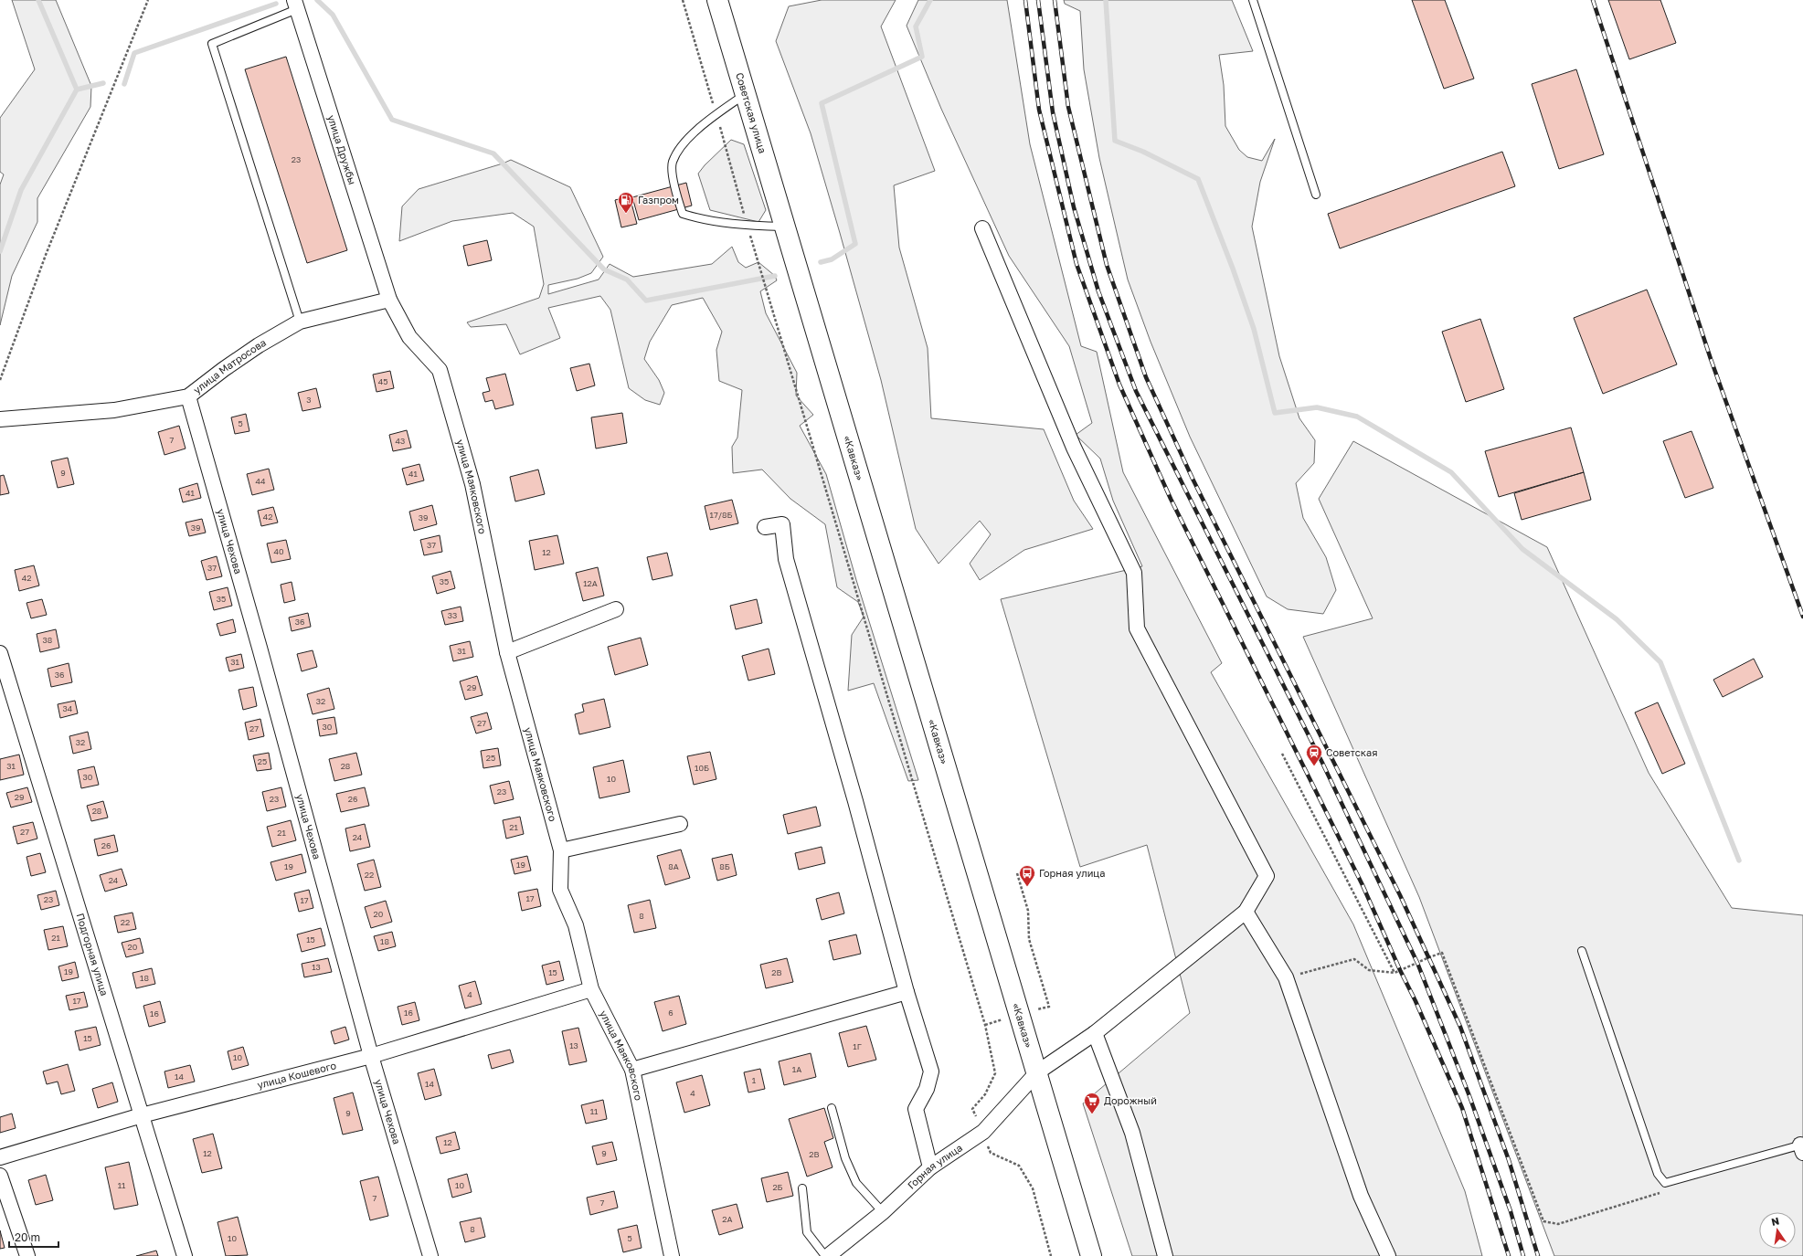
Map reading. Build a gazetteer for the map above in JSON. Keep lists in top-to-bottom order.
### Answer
{
  "streets": {
    "highway": ["Советская улица", "«Кавказ»"],
    "street": [
      "улица Дружбы",
      "улица Матросова",
      "улица Маяковского",
      "улица Чехова",
      "Подгорная улица",
      "улица Кошевого",
      "Горная улица"
    ]
  },
  "crossings": [
    ["Советская улица", "«Кавказ»"],
    ["улица Дружбы", "улица Матросова"],
    ["улица Дружбы", "улица Маяковского"],
    ["улица Матросова", "улица Маяковского"],
    ["улица Матросова", "улица Чехова"],
    ["«Кавказ»", "Горная улица"],
    ["улица Маяковского", "улица Кошевого"],
    ["улица Чехова", "улица Кошевого"],
    ["Подгорная улица", "улица Кошевого"]
  ],
  "places": {
    "fuel station": ["Газпром"],
    "station": ["Советская"],
    "bus stop": ["Горная улица"],
    "supermarket": ["Дорожный"]
  },
  "house_numbers": [
    "23",
    "45",
    "3",
    "5",
    "7",
    "43",
    "9",
    "41",
    "44",
    "41",
    "17/8Б",
    "42",
    "39",
    "39",
    "37",
    "40",
    "12",
    "37",
    "42",
    "35",
    "12А",
    "35",
    "33",
    "36",
    "38",
    "31",
    "31",
    "36",
    "29",
    "32",
    "34",
    "27",
    "30",
    "27",
    "32",
    "25",
    "25",
    "31",
    "28",
    "10Б",
    "30",
    "10",
    "23",
    "29",
    "23",
    "26",
    "28",
    "21",
    "27",
    "21",
    "24",
    "26",
    "19",
    "19",
    "8А",
    "8Б",
    "22",
    "24",
    "17",
    "23",
    "17",
    "20",
    "8",
    "22",
    "21",
    "15",
    "18",
    "20",
    "13",
    "19",
    "15",
    "2В",
    "18",
    "4",
    "17",
    "16",
    "6",
    "16",
    "15",
    "13",
    "1Г",
    "10",
    "1А",
    "14",
    "1",
    "14",
    "4",
    "11",
    "9",
    "12",
    "12",
    "9",
    "2В",
    "11",
    "10",
    "2Б",
    "7",
    "7",
    "2А",
    "8",
    "10",
    "5"
  ],
  "scale_bar": "20 m",
  "north": "top"
}
